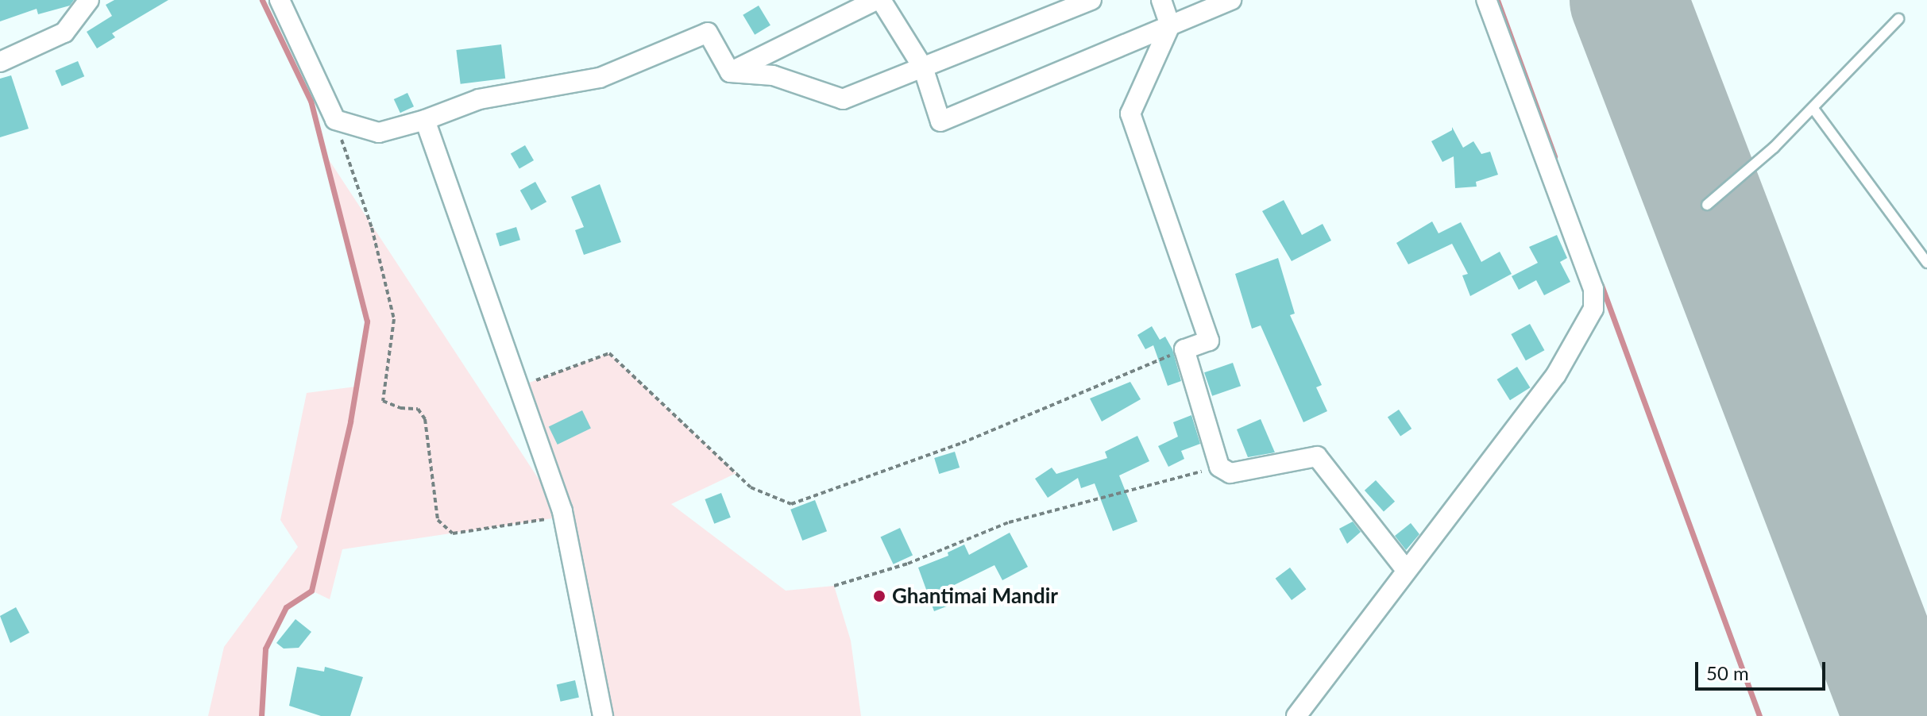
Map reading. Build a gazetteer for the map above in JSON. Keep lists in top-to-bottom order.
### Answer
{
  "places": ["Ghantimai Mandir"],
  "scale_bar": "50 m"
}
